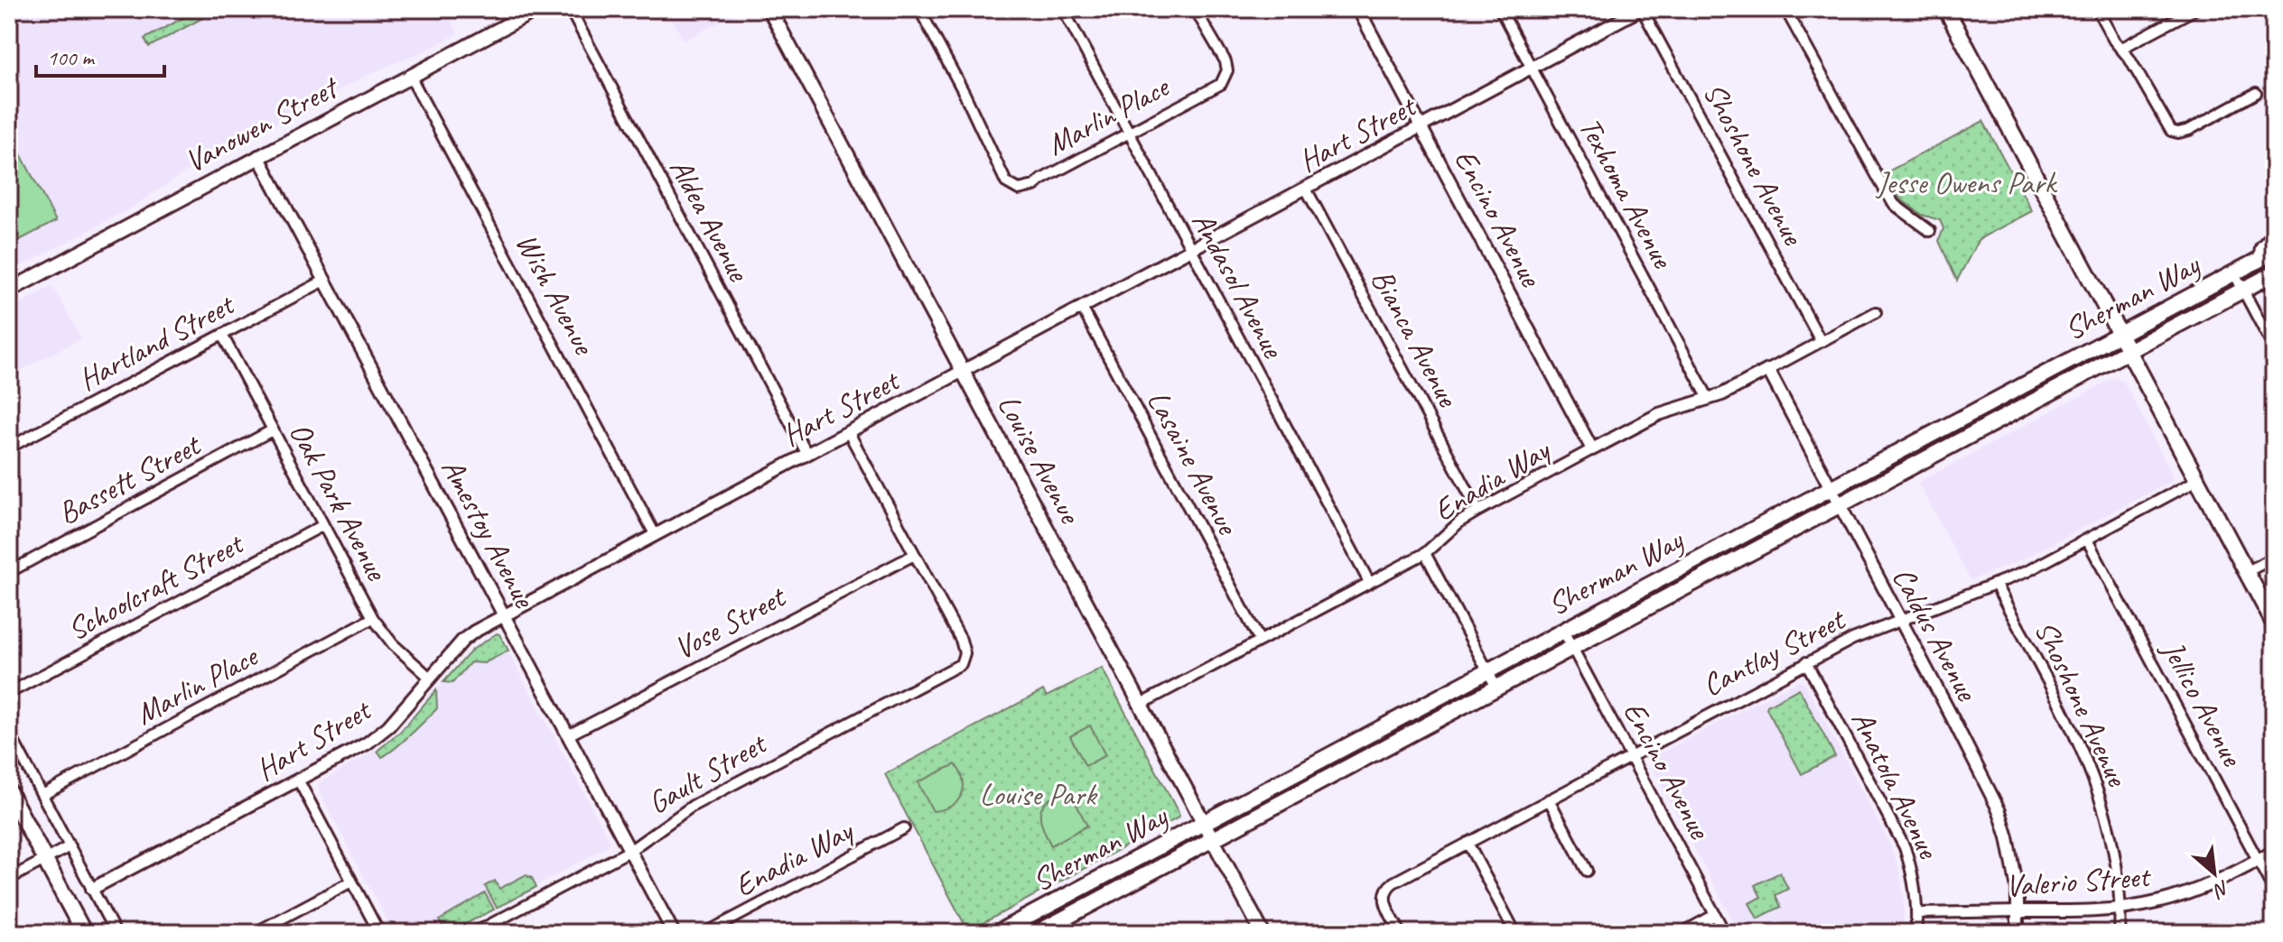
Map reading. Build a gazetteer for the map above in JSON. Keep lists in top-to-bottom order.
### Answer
{
  "streets": {
    "main road": ["Vanowen Street", "Sherman Way", "Louise Avenue"],
    "street": [
      "Marlin Place",
      "Hart Street",
      "Shoshone Avenue",
      "Texhoma Avenue",
      "Encino Avenue",
      "Aldea Avenue",
      "Andasol Avenue",
      "Wish Avenue",
      "Bianca Avenue",
      "Hartland Street",
      "Lasaine Avenue",
      "Bassett Street",
      "Enadia Way",
      "Oak Park Avenue",
      "Amestoy Avenue",
      "Schoolcraft Street",
      "Vose Street",
      "Caldus Avenue",
      "Cantlay Street",
      "Jellico Avenue",
      "Gault Street",
      "Anatola Avenue",
      "Valerio Street"
    ]
  },
  "crossings": [
    ["Marlin Place", "Andasol Avenue"],
    ["Marlin Place", "Oak Park Avenue"],
    ["Vanowen Street", "Wish Avenue"],
    ["Vanowen Street", "Amestoy Avenue"],
    ["Hart Street", "Shoshone Avenue"],
    ["Hart Street", "Texhoma Avenue"],
    ["Hart Street", "Encino Avenue"],
    ["Hart Street", "Aldea Avenue"],
    ["Hart Street", "Andasol Avenue"],
    ["Hart Street", "Wish Avenue"],
    ["Hart Street", "Bianca Avenue"],
    ["Hart Street", "Louise Avenue"],
    ["Hart Street", "Lasaine Avenue"],
    ["Hart Street", "Oak Park Avenue"],
    ["Hart Street", "Amestoy Avenue"],
    ["Shoshone Avenue", "Enadia Way"],
    ["Shoshone Avenue", "Cantlay Street"],
    ["Shoshone Avenue", "Valerio Street"],
    ["Texhoma Avenue", "Enadia Way"],
    ["Encino Avenue", "Sherman Way"],
    ["Encino Avenue", "Enadia Way"],
    ["Encino Avenue", "Cantlay Street"],
    ["Andasol Avenue", "Enadia Way"],
    ["Sherman Way", "Louise Avenue"],
    ["Sherman Way", "Caldus Avenue"],
    ["Bianca Avenue", "Enadia Way"],
    ["Hartland Street", "Oak Park Avenue"],
    ["Hartland Street", "Amestoy Avenue"],
    ["Louise Avenue", "Enadia Way"],
    ["Lasaine Avenue", "Enadia Way"],
    ["Bassett Street", "Oak Park Avenue"],
    ["Enadia Way", "Caldus Avenue"],
    ["Oak Park Avenue", "Schoolcraft Street"],
    ["Amestoy Avenue", "Vose Street"],
    ["Amestoy Avenue", "Gault Street"],
    ["Vose Street", "Gault Street"],
    ["Caldus Avenue", "Cantlay Street"],
    ["Caldus Avenue", "Valerio Street"],
    ["Cantlay Street", "Jellico Avenue"],
    ["Cantlay Street", "Anatola Avenue"],
    ["Jellico Avenue", "Valerio Street"],
    ["Anatola Avenue", "Valerio Street"]
  ],
  "parks": ["Jesse Owens Park", "Louise Park"],
  "scale_bar": "100 m",
  "north": "bottom right"
}
